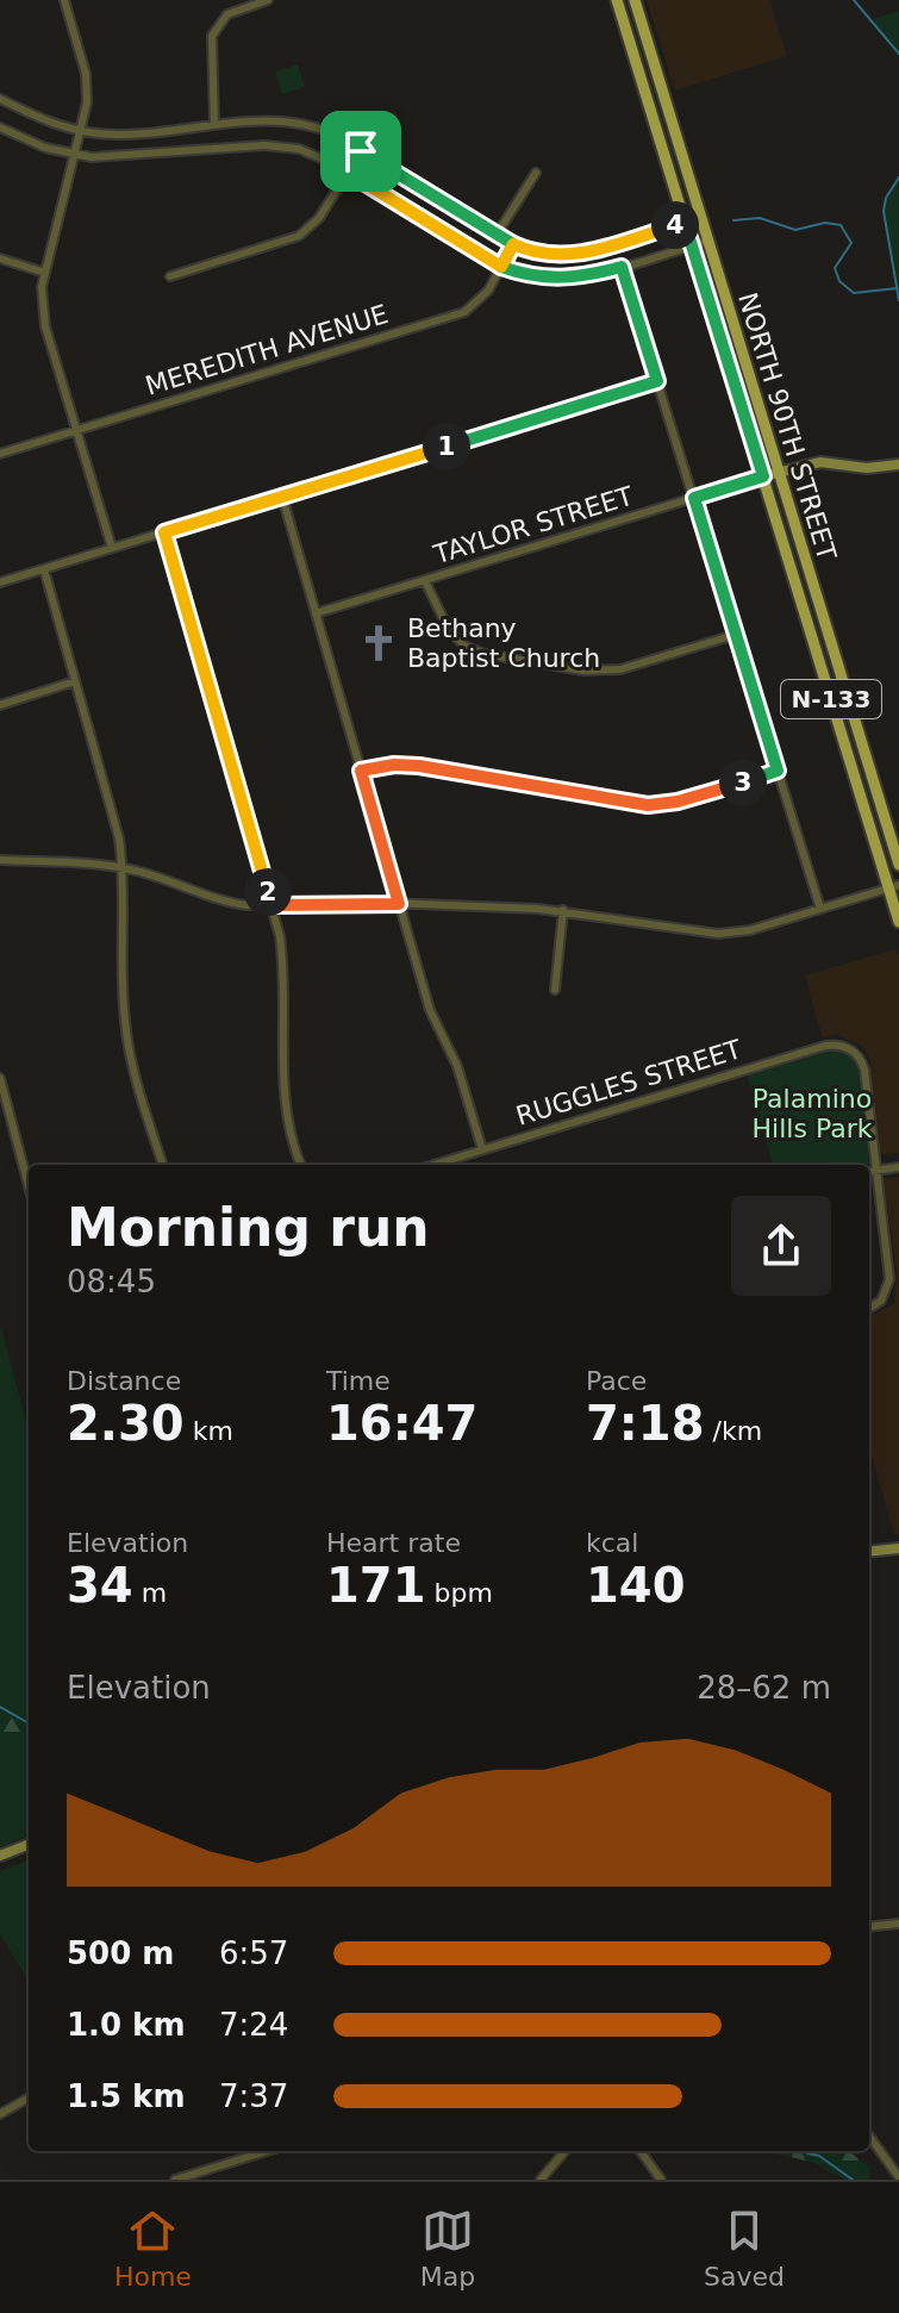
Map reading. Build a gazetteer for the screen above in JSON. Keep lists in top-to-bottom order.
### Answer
{
  "streets": {
    "main road": ["NORTH 90TH STREET", "N-133"],
    "street": ["MEREDITH AVENUE", "TAYLOR STREET", "RUGGLES STREET"]
  },
  "crossings": [
    ["NORTH 90TH STREET", "TAYLOR STREET"]
  ],
  "parks": ["Palamino Hills Park"],
  "places": {
    "church": ["Bethany Baptist Church"]
  },
  "page": {
    "pins": [
      "4",
      "1",
      "3",
      "2"
    ],
    "heading": ["Morning run", "08:45"],
    "stats": [
      ["Distance", "2.30 km"],
      ["Time", "16:47"],
      ["Pace", "7:18 /km"],
      ["Elevation", "34 m"],
      ["Heart rate", "171 bpm"],
      ["kcal", "140"]
    ],
    "chart": ["Elevation", "28–62 m"],
    "list": [
      {
        "name": "500 m",
        "note": "6:57"
      },
      {
        "name": "1.0 km",
        "note": "7:24"
      },
      {
        "name": "1.5 km",
        "note": "7:37"
      }
    ],
    "tabs": ["Home", "Map", "Saved"]
  }
}
